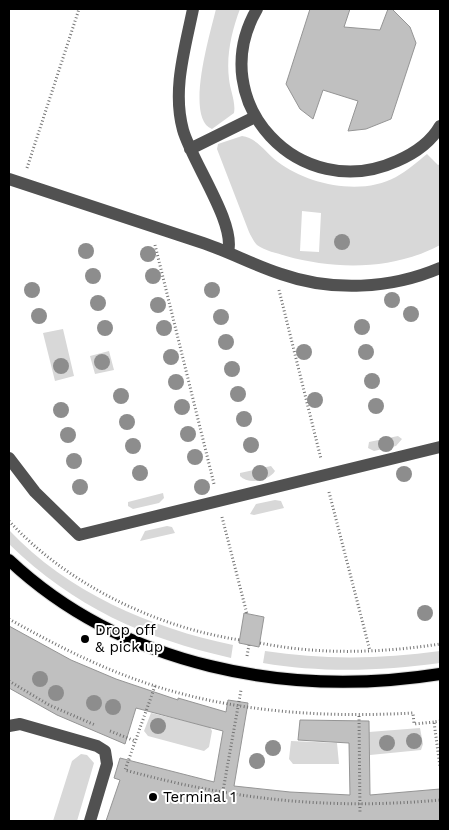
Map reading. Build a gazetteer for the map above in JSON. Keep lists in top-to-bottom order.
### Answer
{
  "places": ["Drop off & pick up", "Terminal 1"]
}
